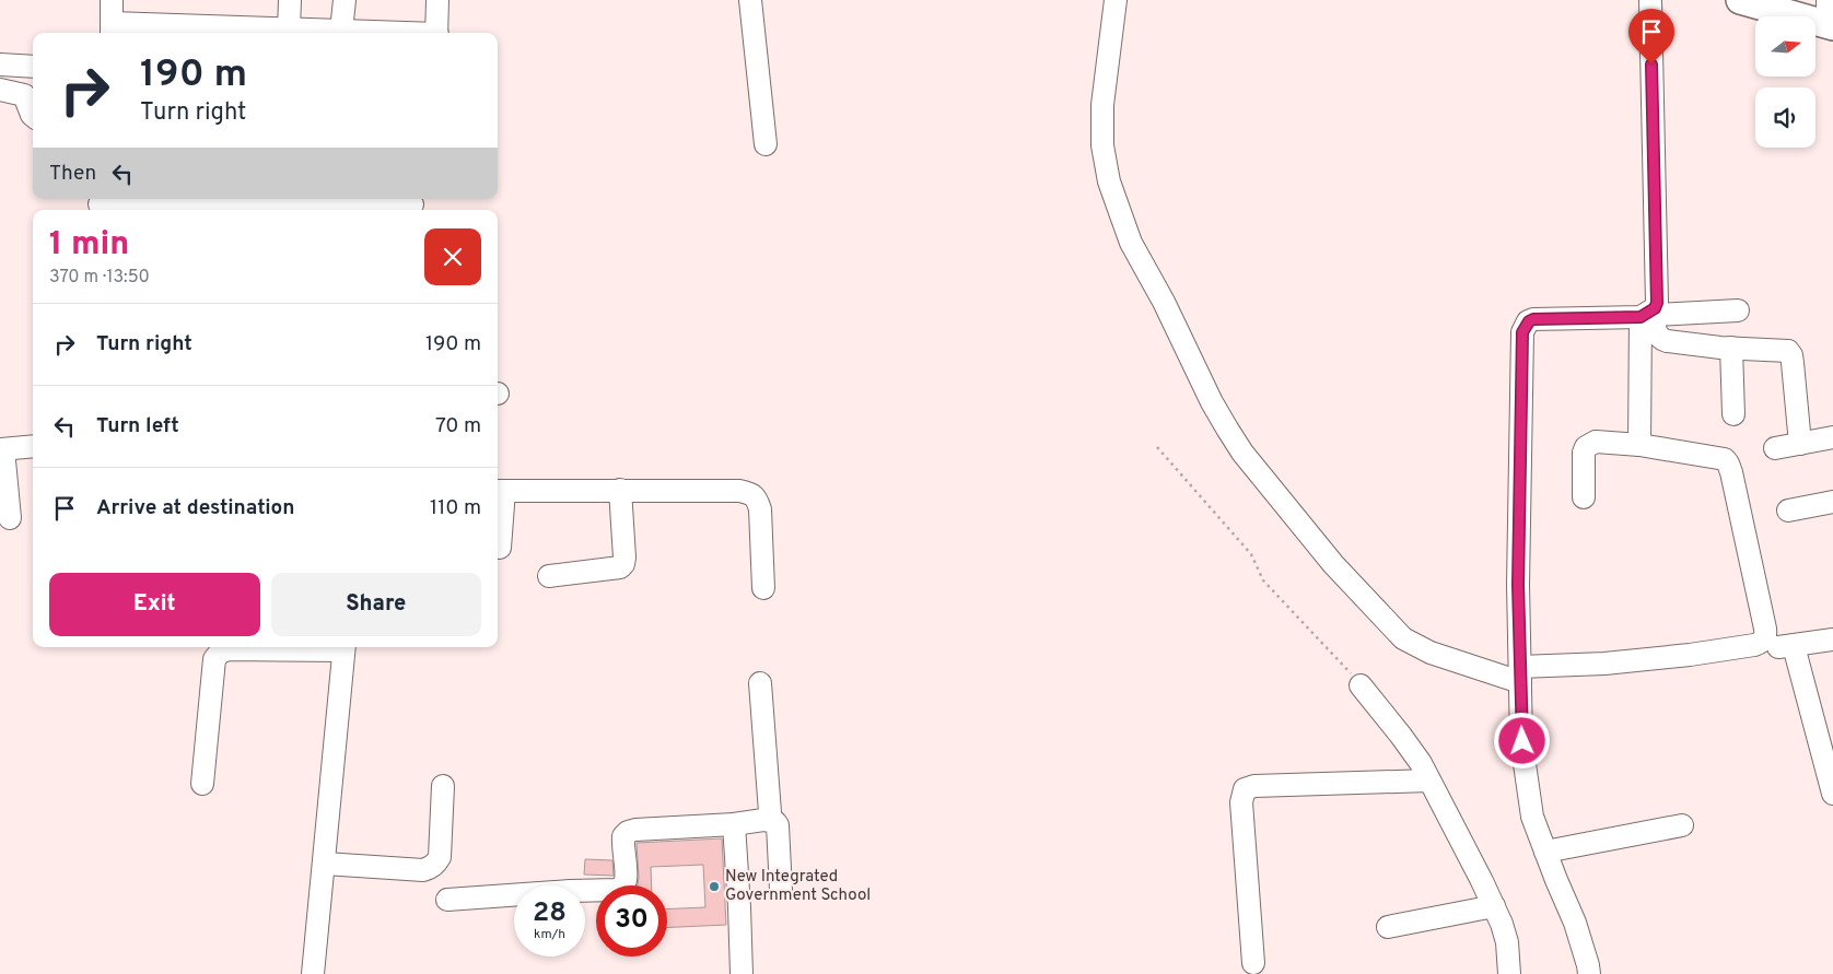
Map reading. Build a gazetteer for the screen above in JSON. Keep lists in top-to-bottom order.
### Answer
{
  "places": ["New Integrated Government School"],
  "north": "right",
  "page": {
    "turn": ["190 m", "Turn right"],
    "then": "Then",
    "heading": ["1 min", "370 m · 13:50"],
    "list": [
      {
        "name": "Turn right",
        "value": "190 m"
      },
      {
        "name": "Turn left",
        "value": "70 m"
      },
      {
        "name": "Arrive at destination",
        "value": "110 m"
      }
    ],
    "buttons": ["Exit", "Share"],
    "speed": "28 km/h",
    "limit": "30"
  }
}
